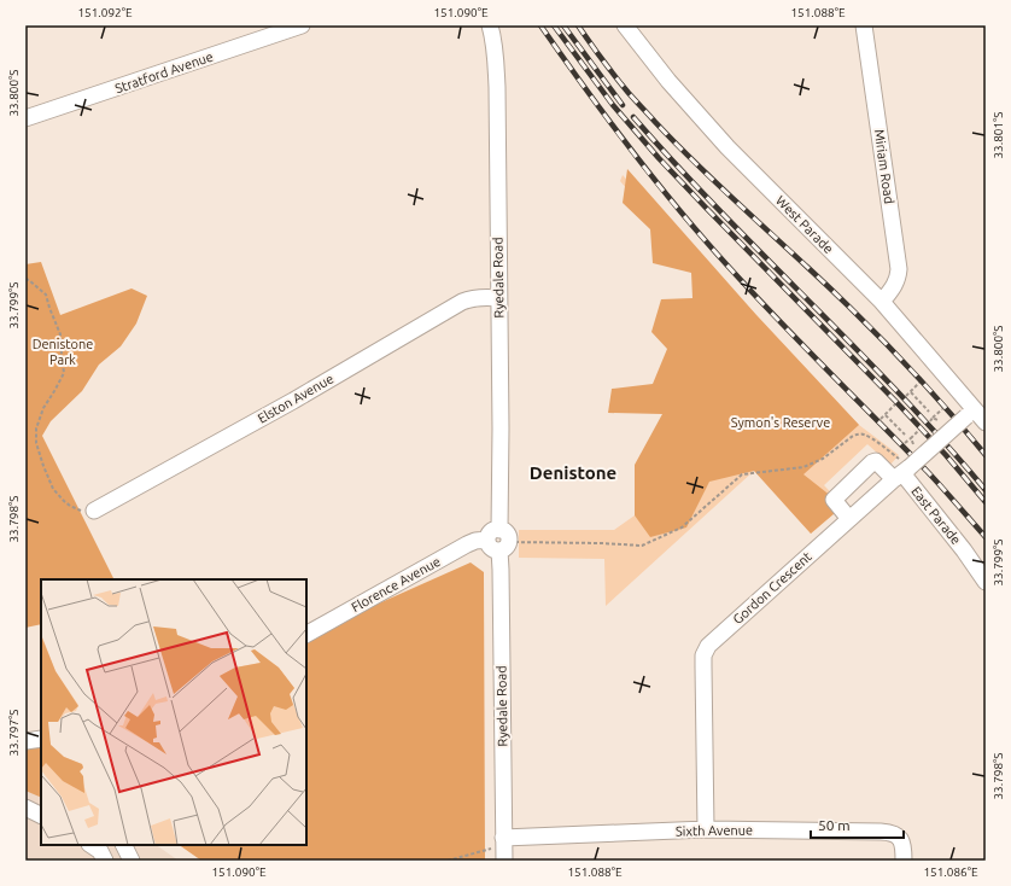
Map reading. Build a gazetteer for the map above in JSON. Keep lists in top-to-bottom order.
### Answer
{
  "streets": {
    "street": [
      "Stratford Avenue",
      "Miriam Road",
      "West Parade",
      "Ryedale Road",
      "Elston Avenue",
      "East Parade",
      "Florence Avenue",
      "Gordon Crescent",
      "Sixth Avenue"
    ]
  },
  "crossings": [
    ["Miriam Road", "West Parade"],
    ["West Parade", "Gordon Crescent"],
    ["Ryedale Road", "Elston Avenue"],
    ["Ryedale Road", "Florence Avenue"],
    ["Ryedale Road", "Sixth Avenue"],
    ["East Parade", "Gordon Crescent"],
    ["Gordon Crescent", "Sixth Avenue"]
  ],
  "districts": ["Denistone"],
  "parks": ["Denistone Park", "Symon's Reserve"],
  "scale_bar": "50 m",
  "coordinates": [
    "151.092°E",
    "151.090°E",
    "151.088°E",
    "33.800°S",
    "33.801°S",
    "33.799°S",
    "33.798°S",
    "33.797°S",
    "151.086°E"
  ]
}
